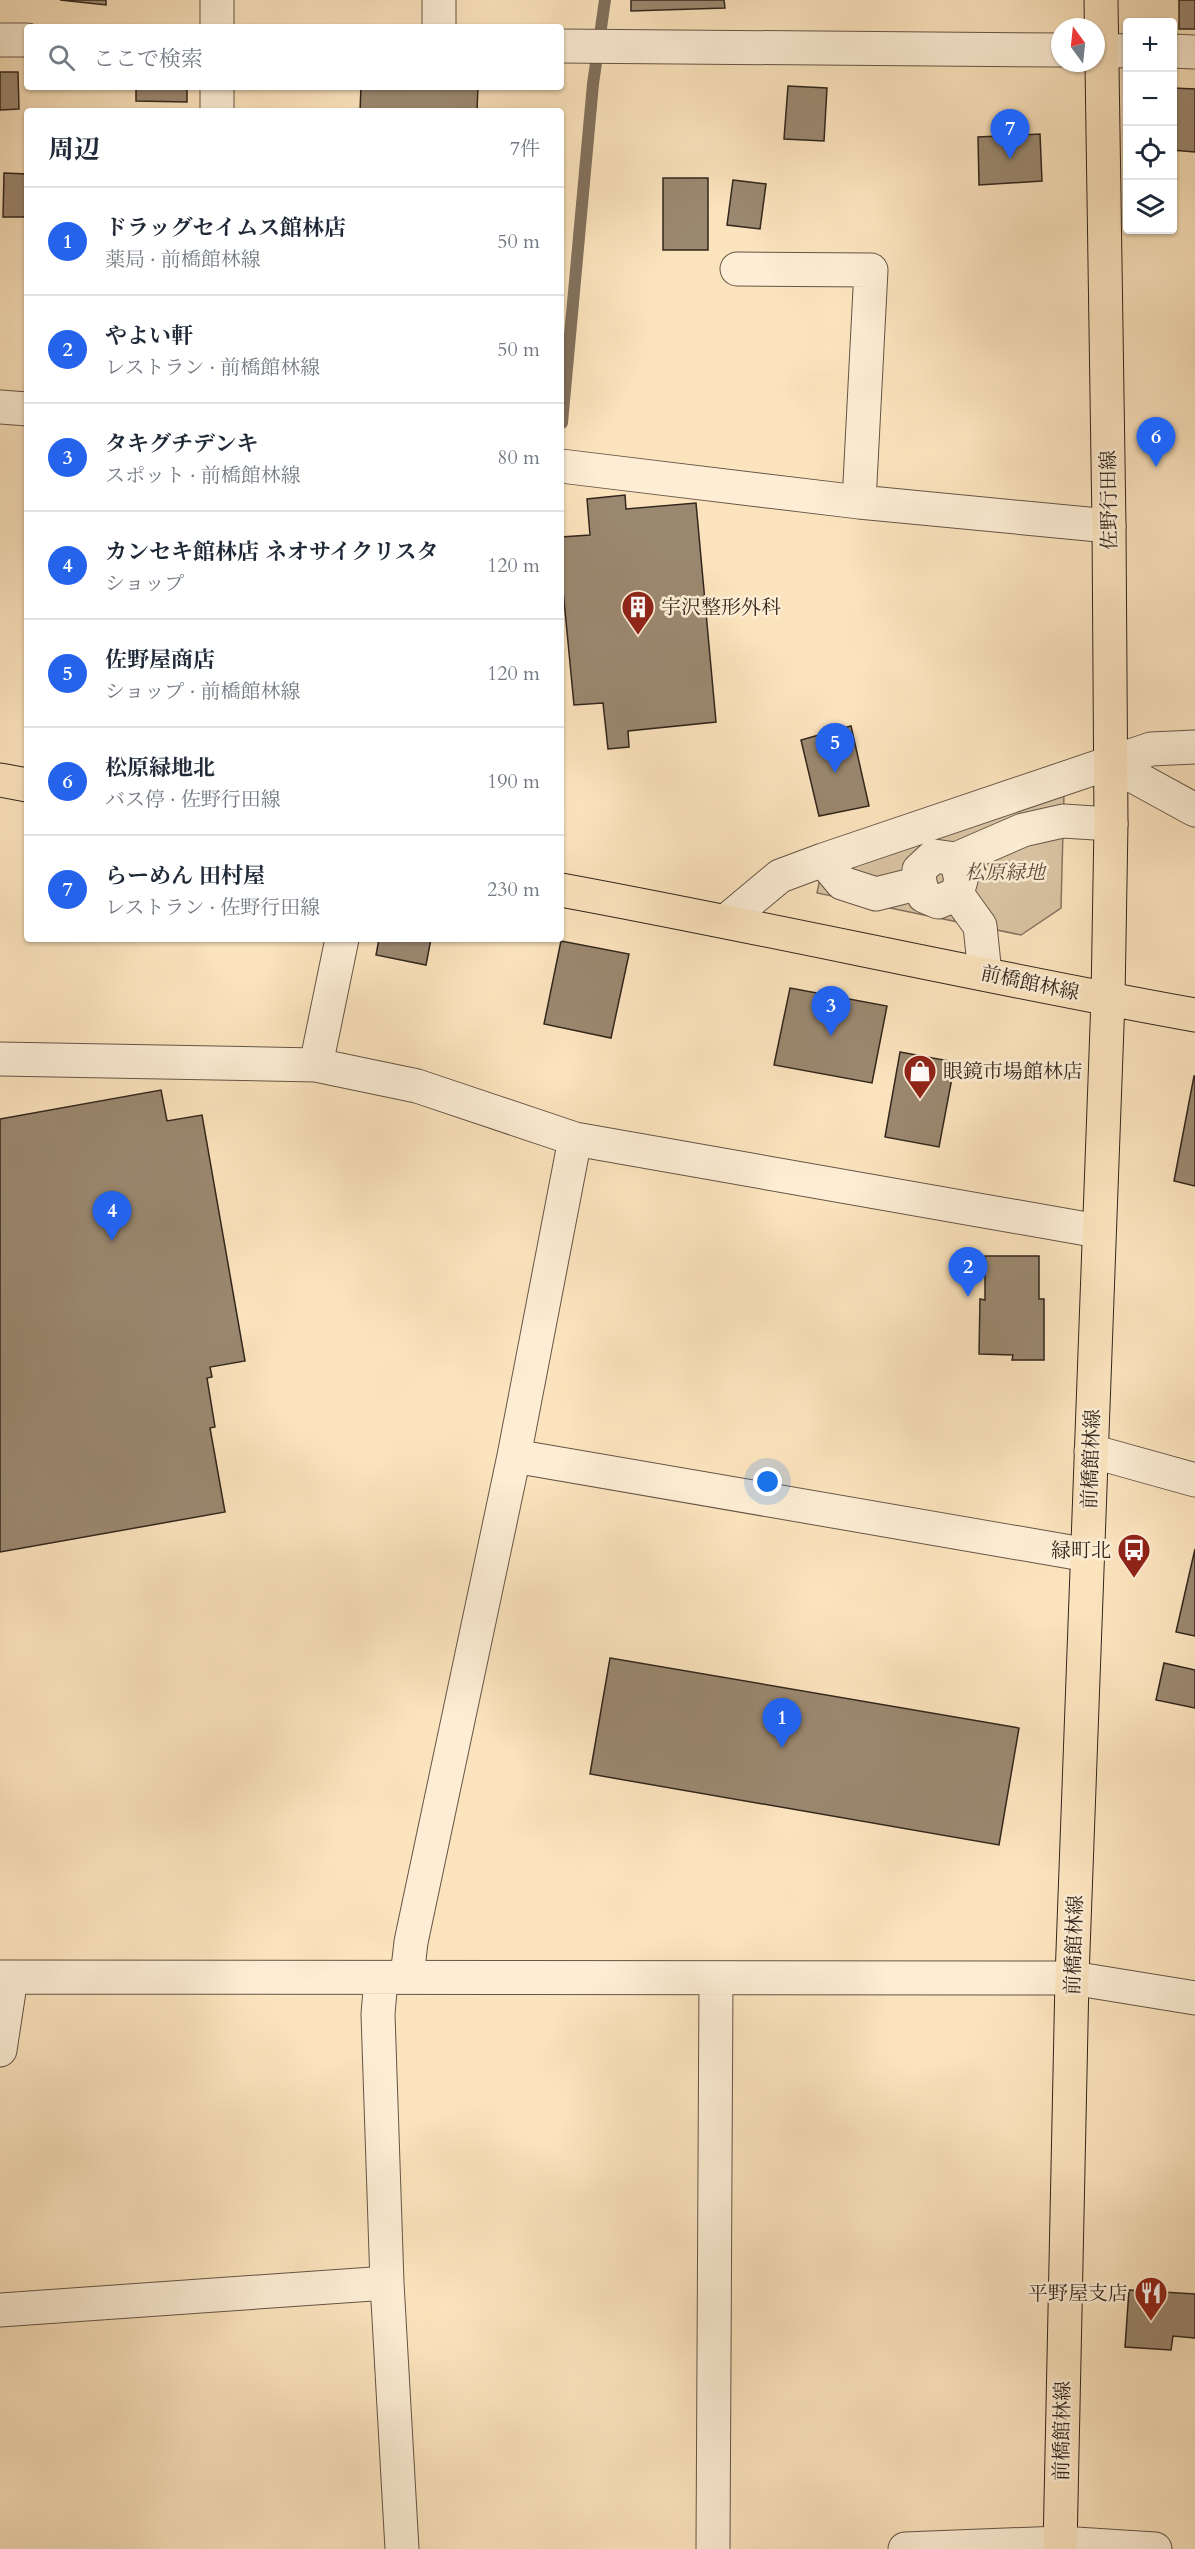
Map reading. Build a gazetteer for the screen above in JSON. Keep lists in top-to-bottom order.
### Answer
{
  "streets": {
    "main road": ["佐野行田線", "前橋館林線"]
  },
  "crossings": [
    ["佐野行田線", "前橋館林線"]
  ],
  "parks": ["松原緑地"],
  "places": {
    "building": ["宇沢整形外科"],
    "shop": ["眼鏡市場館林店"],
    "bus stop": ["緑町北"],
    "restaurant": ["平野屋支店"]
  },
  "north": "top",
  "page": {
    "map_buttons": ["+", "−"],
    "search": "ここで検索",
    "heading": ["周辺", "7件"],
    "pins": [
      "7",
      "6",
      "5",
      "3",
      "4",
      "2",
      "1"
    ],
    "list": [
      {
        "mark": "1",
        "name": "ドラッグセイムス館林店",
        "note": "薬局 · 前橋館林線",
        "value": "50 m"
      },
      {
        "mark": "2",
        "name": "やよい軒",
        "note": "レストラン · 前橋館林線",
        "value": "50 m"
      },
      {
        "mark": "3",
        "name": "タキグチデンキ",
        "note": "スポット · 前橋館林線",
        "value": "80 m"
      },
      {
        "mark": "4",
        "name": "カンセキ館林店 ネオサイクリスタ",
        "note": "ショップ",
        "value": "120 m"
      },
      {
        "mark": "5",
        "name": "佐野屋商店",
        "note": "ショップ · 前橋館林線",
        "value": "120 m"
      },
      {
        "mark": "6",
        "name": "松原緑地北",
        "note": "バス停 · 佐野行田線",
        "value": "190 m"
      },
      {
        "mark": "7",
        "name": "らーめん 田村屋",
        "note": "レストラン · 佐野行田線",
        "value": "230 m"
      }
    ]
  }
}
